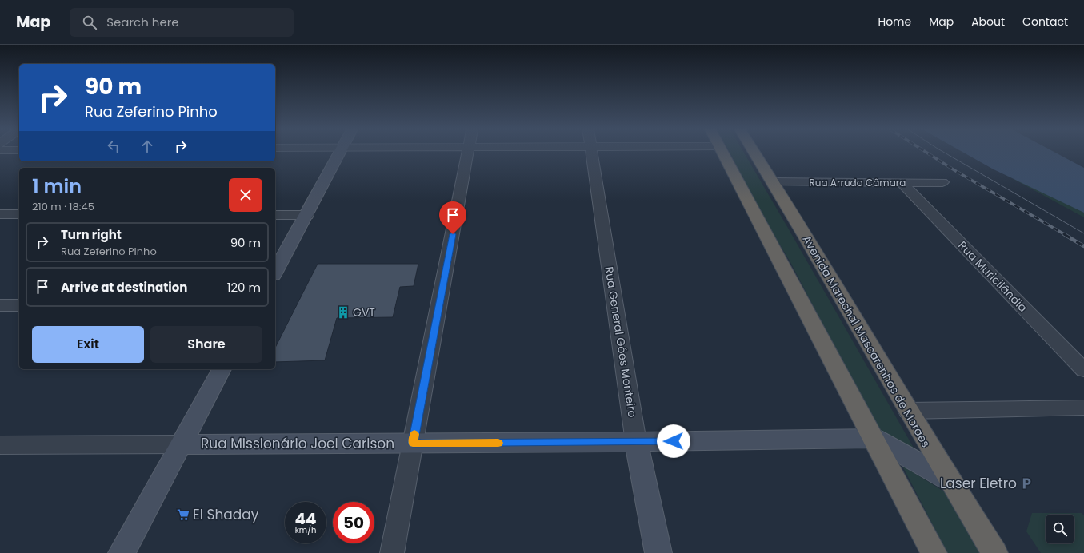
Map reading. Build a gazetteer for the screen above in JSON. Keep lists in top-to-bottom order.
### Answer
{
  "streets": {
    "highway": ["Avenida Marechal Mascarenhas de Moraes"],
    "main road": ["Rua General Góes Monteiro", "Rua Missionário Joel Carlson"],
    "street": ["Rua Arruda Câmara", "Rua Muricilândia"]
  },
  "crossings": [
    ["Rua Arruda Câmara", "Rua Muricilândia"],
    ["Rua Arruda Câmara", "Avenida Marechal Mascarenhas de Moraes"],
    ["Rua General Góes Monteiro", "Rua Missionário Joel Carlson"]
  ],
  "places": {
    "building": ["GVT"],
    "parking": ["Laser Eletro"],
    "supermarket": ["El Shaday"]
  },
  "page": {
    "header": "Map",
    "search": "Search here",
    "nav": [
      "Home",
      "Map",
      "About",
      "Contact"
    ],
    "turn": ["90 m", "Rua Zeferino Pinho"],
    "heading": ["1 min", "210 m · 18:45"],
    "list": [
      {
        "name": "Turn right",
        "note": "Rua Zeferino Pinho",
        "value": "90 m"
      },
      {
        "name": "Arrive at destination",
        "value": "120 m"
      }
    ],
    "buttons": ["Exit", "Share"],
    "speed": "44 km/h",
    "limit": "50"
  }
}
